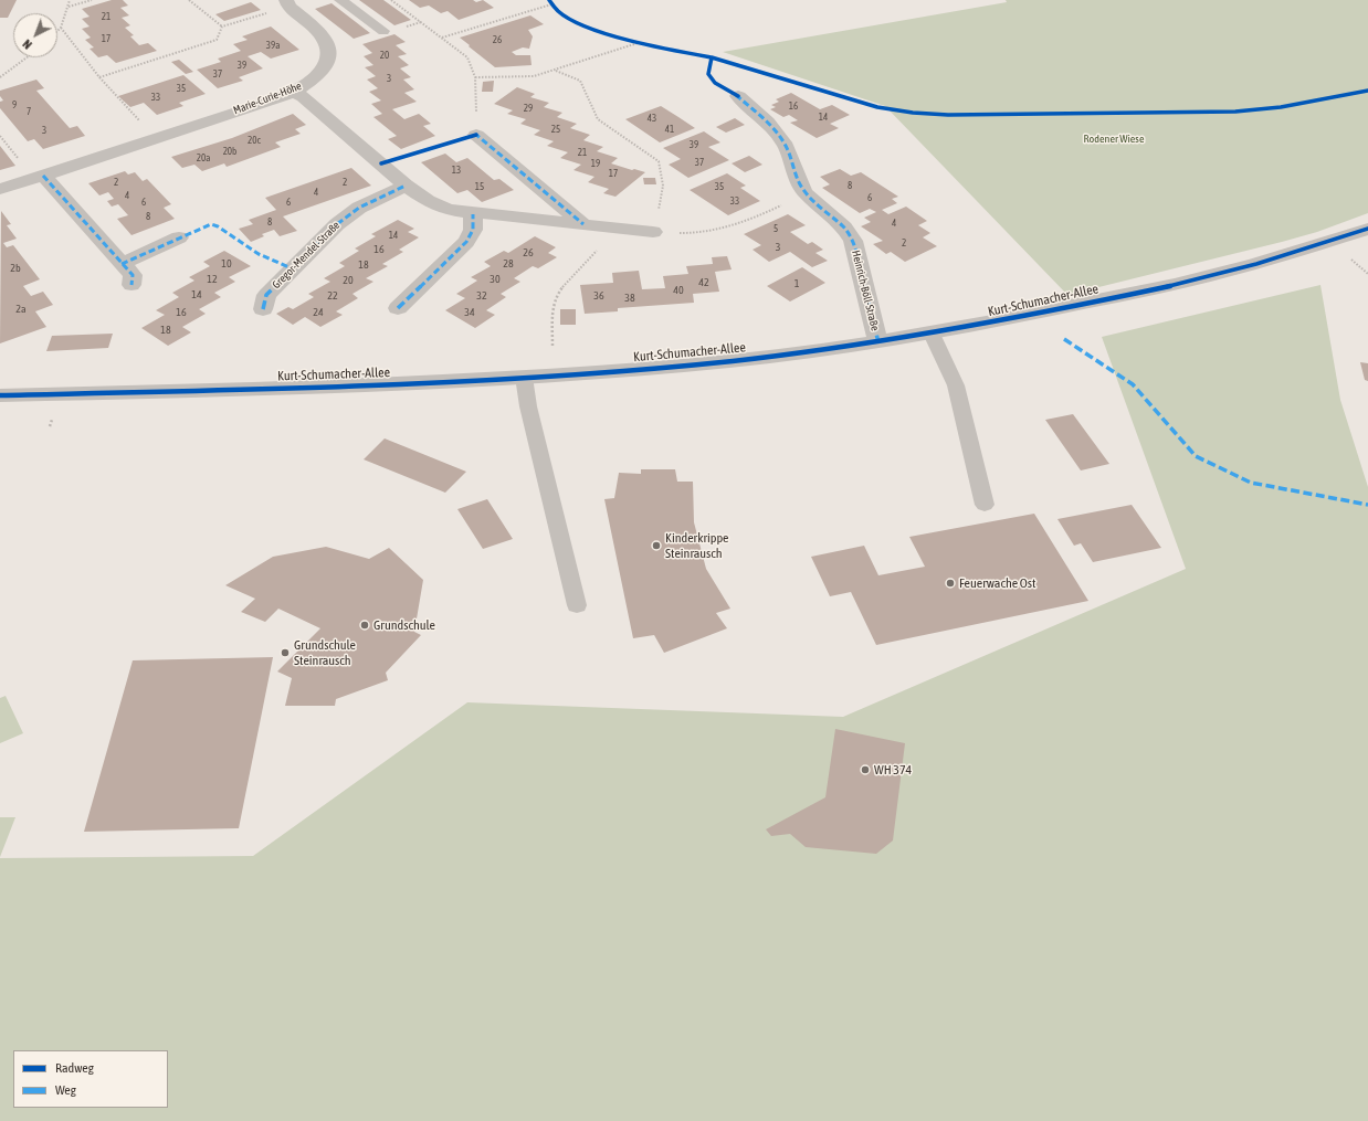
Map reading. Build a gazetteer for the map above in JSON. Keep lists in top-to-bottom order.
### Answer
{
  "streets": {
    "street": [
      "Marie-Curie-Höhe",
      "Gregor-Mendel-Straße",
      "Heinrich-Böll-Straße",
      "Kurt-Schumacher-Allee"
    ]
  },
  "crossings": [
    ["Heinrich-Böll-Straße", "Kurt-Schumacher-Allee"]
  ],
  "parks": ["Rodener Wiese"],
  "places": [
    "Kinderkrippe Steinrausch",
    "Feuerwache Ost",
    "Grundschule",
    "Grundschule Steinrausch",
    "WH 374"
  ],
  "house_numbers": [
    "21",
    "17",
    "26",
    "39a",
    "20",
    "39",
    "37",
    "3",
    "35",
    "33",
    "9",
    "16",
    "29",
    "7",
    "14",
    "43",
    "25",
    "41",
    "3",
    "20c",
    "39",
    "20b",
    "21",
    "20a",
    "37",
    "19",
    "13",
    "17",
    "2",
    "2",
    "8",
    "15",
    "35",
    "4",
    "4",
    "6",
    "33",
    "6",
    "6",
    "8",
    "8",
    "4",
    "5",
    "14",
    "2",
    "3",
    "16",
    "26",
    "10",
    "28",
    "18",
    "2b",
    "12",
    "30",
    "20",
    "42",
    "1",
    "40",
    "14",
    "22",
    "32",
    "36",
    "38",
    "2a",
    "16",
    "24",
    "34",
    "18"
  ],
  "legend": ["Radweg", "Weg"],
  "north": "bottom left"
}
